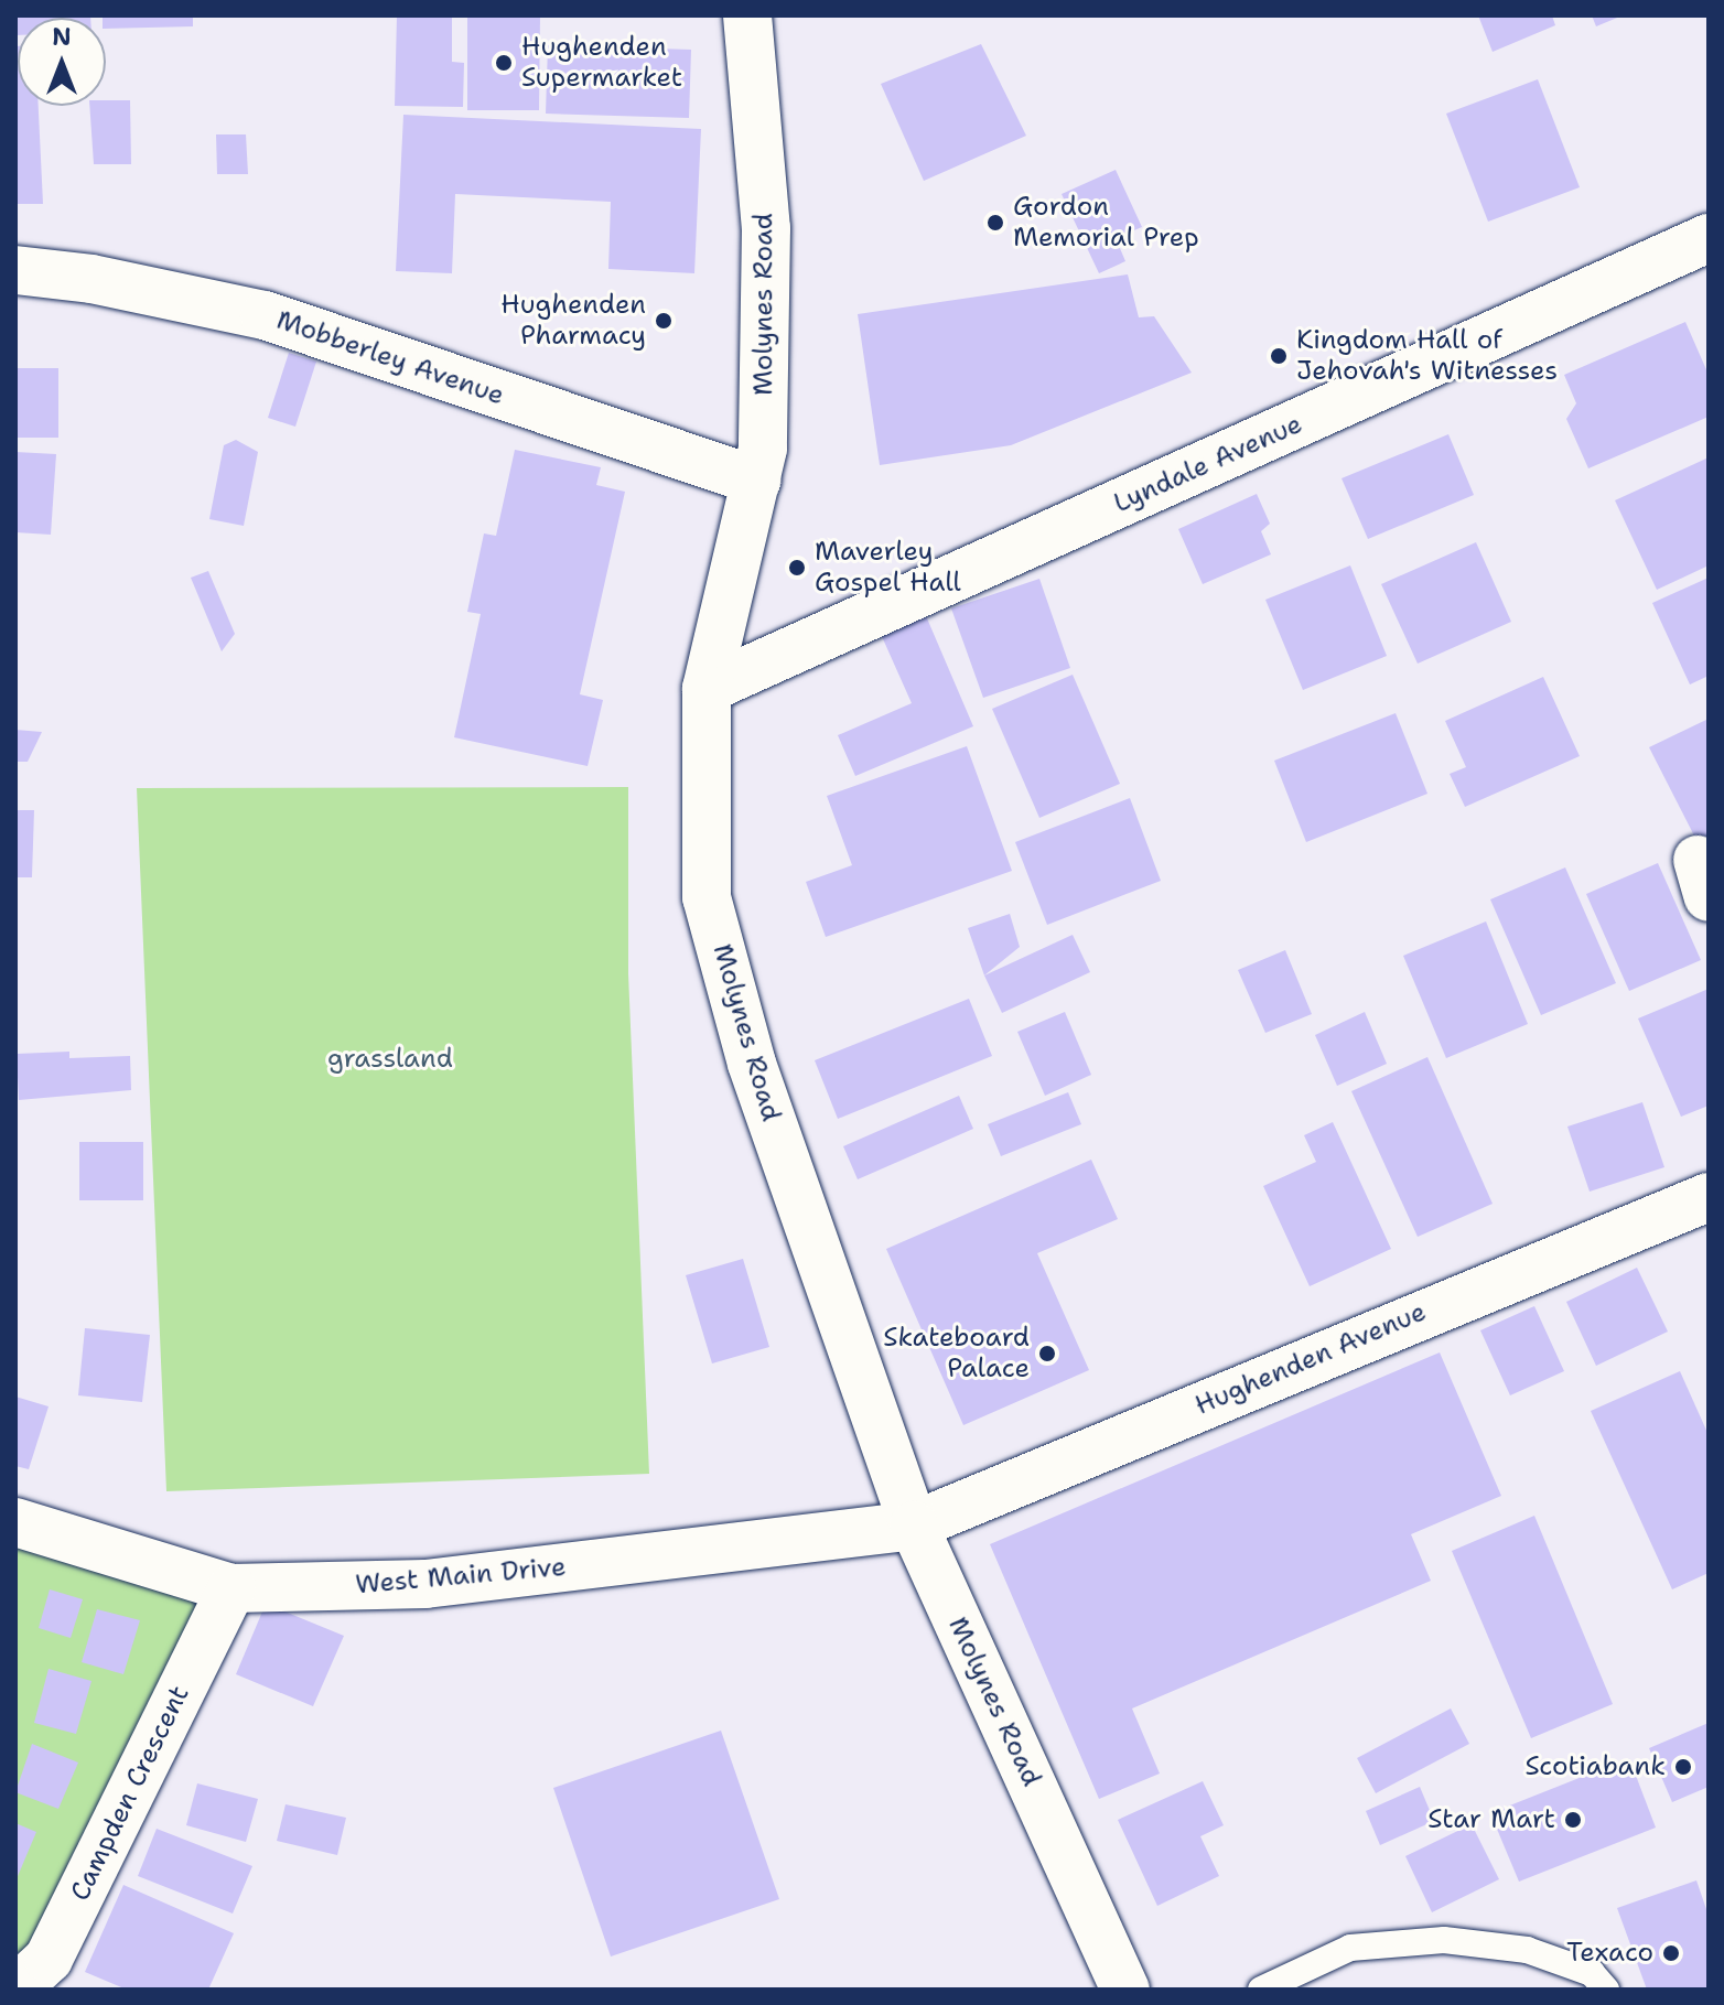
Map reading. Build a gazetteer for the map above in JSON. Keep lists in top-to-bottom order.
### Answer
{
  "streets": {
    "street": [
      "Molynes Road",
      "Mobberley Avenue",
      "Lyndale Avenue",
      "Hughenden Avenue",
      "West Main Drive",
      "Campden Crescent"
    ]
  },
  "crossings": [
    ["Molynes Road", "Mobberley Avenue"],
    ["Molynes Road", "Lyndale Avenue"],
    ["Molynes Road", "Hughenden Avenue"],
    ["Molynes Road", "West Main Drive"],
    ["Hughenden Avenue", "West Main Drive"],
    ["West Main Drive", "Campden Crescent"]
  ],
  "parks": ["grassland"],
  "places": [
    "Hughenden Supermarket",
    "Gordon Memorial Prep",
    "Hughenden Pharmacy",
    "Kingdom Hall of Jehovah's Witnesses",
    "Maverley Gospel Hall",
    "Skateboard Palace",
    "Scotiabank",
    "Star Mart",
    "Texaco"
  ],
  "north": "top"
}
